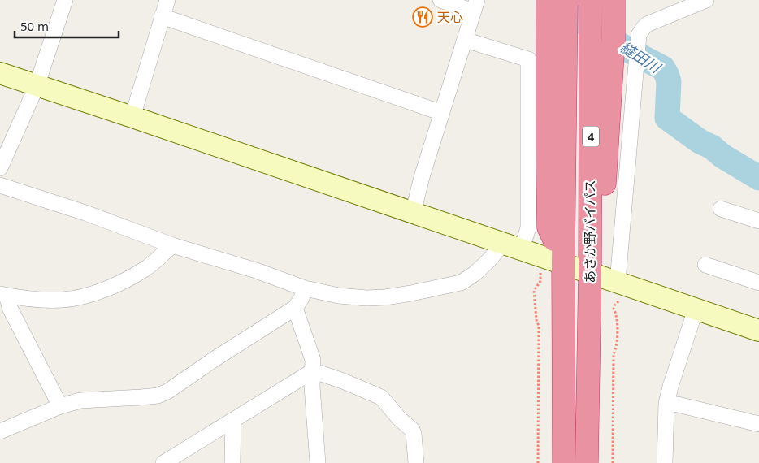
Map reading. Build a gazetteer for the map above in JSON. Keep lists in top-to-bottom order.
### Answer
{
  "streets": {
    "highway": ["4", "あさか野バイパス"]
  },
  "water": ["縫田川"],
  "places": {
    "restaurant": ["天心"]
  },
  "scale_bar": "50 m"
}
